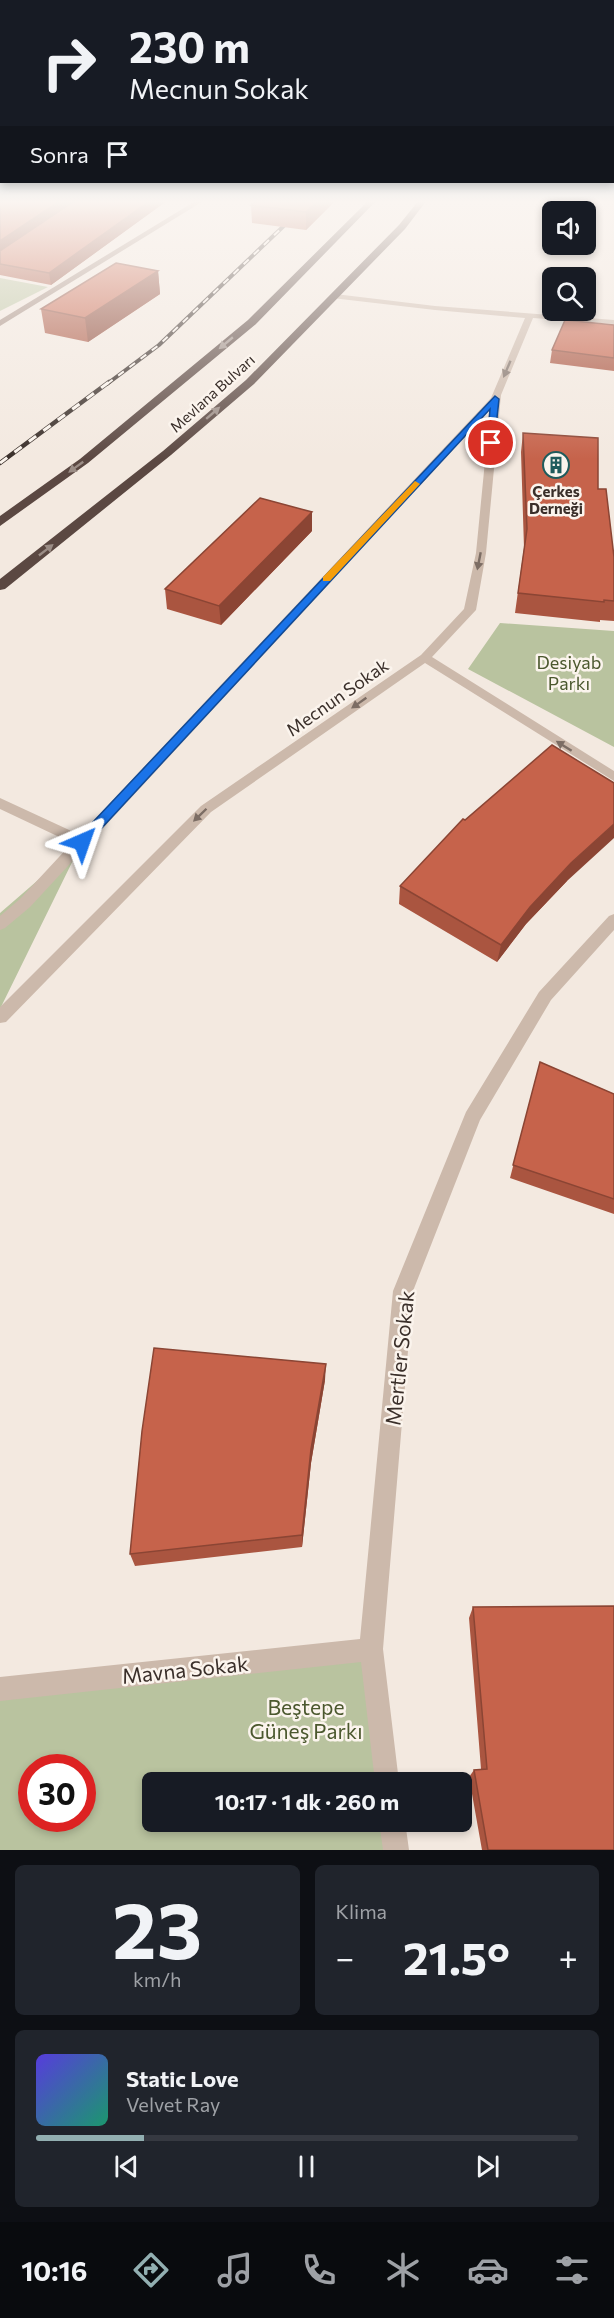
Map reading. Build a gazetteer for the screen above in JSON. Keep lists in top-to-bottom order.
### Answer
{
  "streets": {
    "highway": ["Mevlana Bulvarı"],
    "street": ["Mecnun Sokak", "Mertler Sokak", "Mavna Sokak"]
  },
  "crossings": [
    ["Mertler Sokak", "Mavna Sokak"]
  ],
  "parks": ["Desiyab Parkı", "Beştepe Güneş Parkı"],
  "places": {
    "building": ["Çerkes Derneği"]
  },
  "page": {
    "turn": ["230 m", "Mecnun Sokak"],
    "then": "Sonra",
    "limit": "30",
    "trip": "10:17 · 1 dk · 260 m",
    "tile": [
      ["23", "km/h"],
      "Klima"
    ],
    "heat": ["−", "21.5°", "+"],
    "song": ["Static Love", "Velvet Ray"],
    "tabs": "10:16"
  }
}
